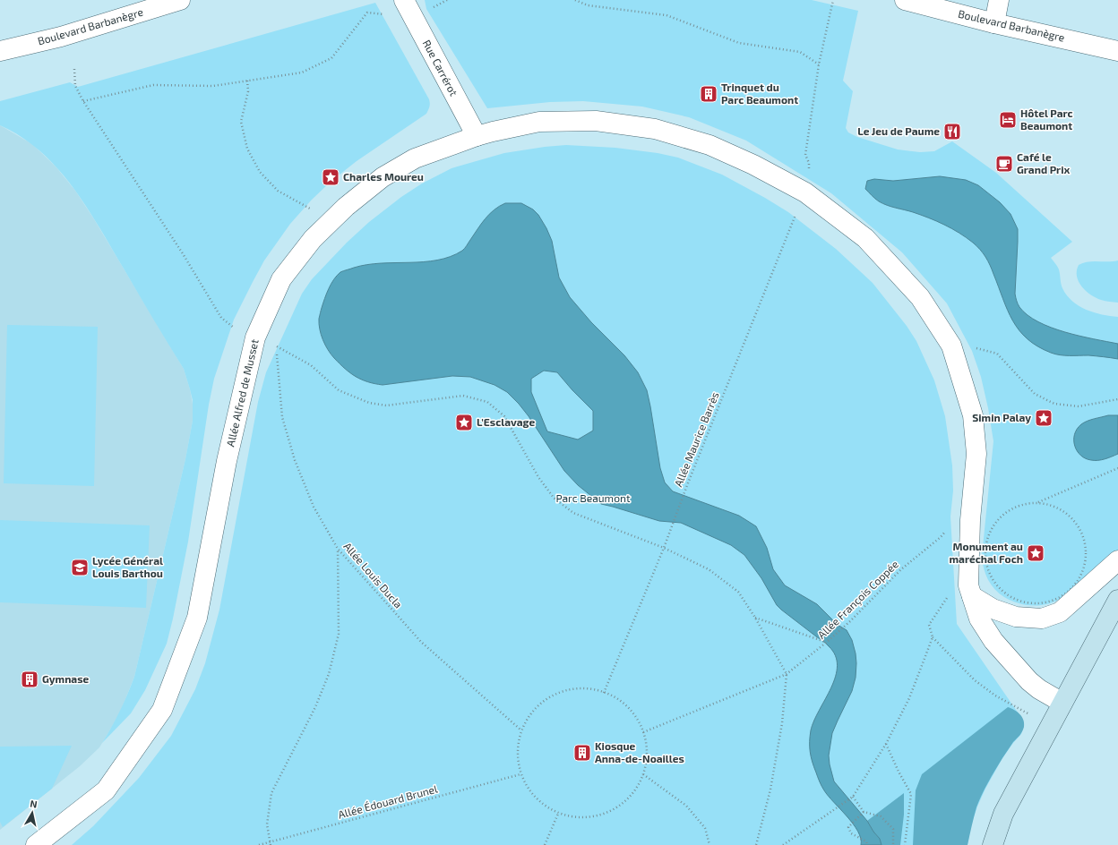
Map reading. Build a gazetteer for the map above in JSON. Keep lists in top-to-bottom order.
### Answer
{
  "streets": {
    "street": ["Boulevard Barbanègre", "Rue Carrérot", "Allée Alfred de Musset"],
    "path": [
      "Allée Maurice Barrès",
      "Allée Louis Ducla",
      "Allée François Coppée",
      "Allée Édouard Brunel"
    ]
  },
  "crossings": [
    ["Rue Carrérot", "Allée Alfred de Musset"],
    ["Allée Alfred de Musset", "Allée Maurice Barrès"],
    ["Allée Maurice Barrès", "Allée Louis Ducla"]
  ],
  "parks": ["Parc Beaumont"],
  "places": {
    "building": ["Trinquet du Parc Beaumont", "Gymnase", "Kiosque Anna-de-Noailles"],
    "hotel": ["Hôtel Parc Beaumont"],
    "restaurant": ["Le Jeu de Paume"],
    "cafe": ["Café le Grand Prix"],
    "place": [
      "Charles Moureu",
      "Simin Palay",
      "L'Esclavage",
      "Monument au maréchal Foch"
    ],
    "school or university": ["Lycée Général Louis Barthou"]
  },
  "north": "top"
}
